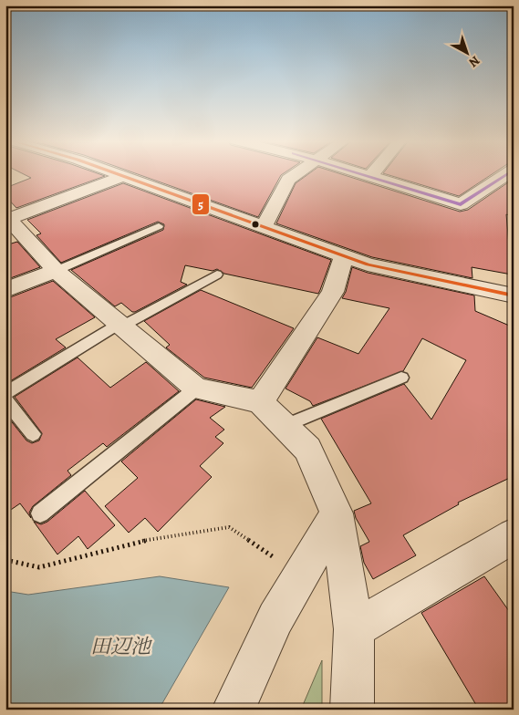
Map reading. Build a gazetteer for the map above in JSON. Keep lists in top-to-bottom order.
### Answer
{
  "water": ["田辺池"],
  "lines": ["transit line 5"],
  "north": "bottom right"
}
